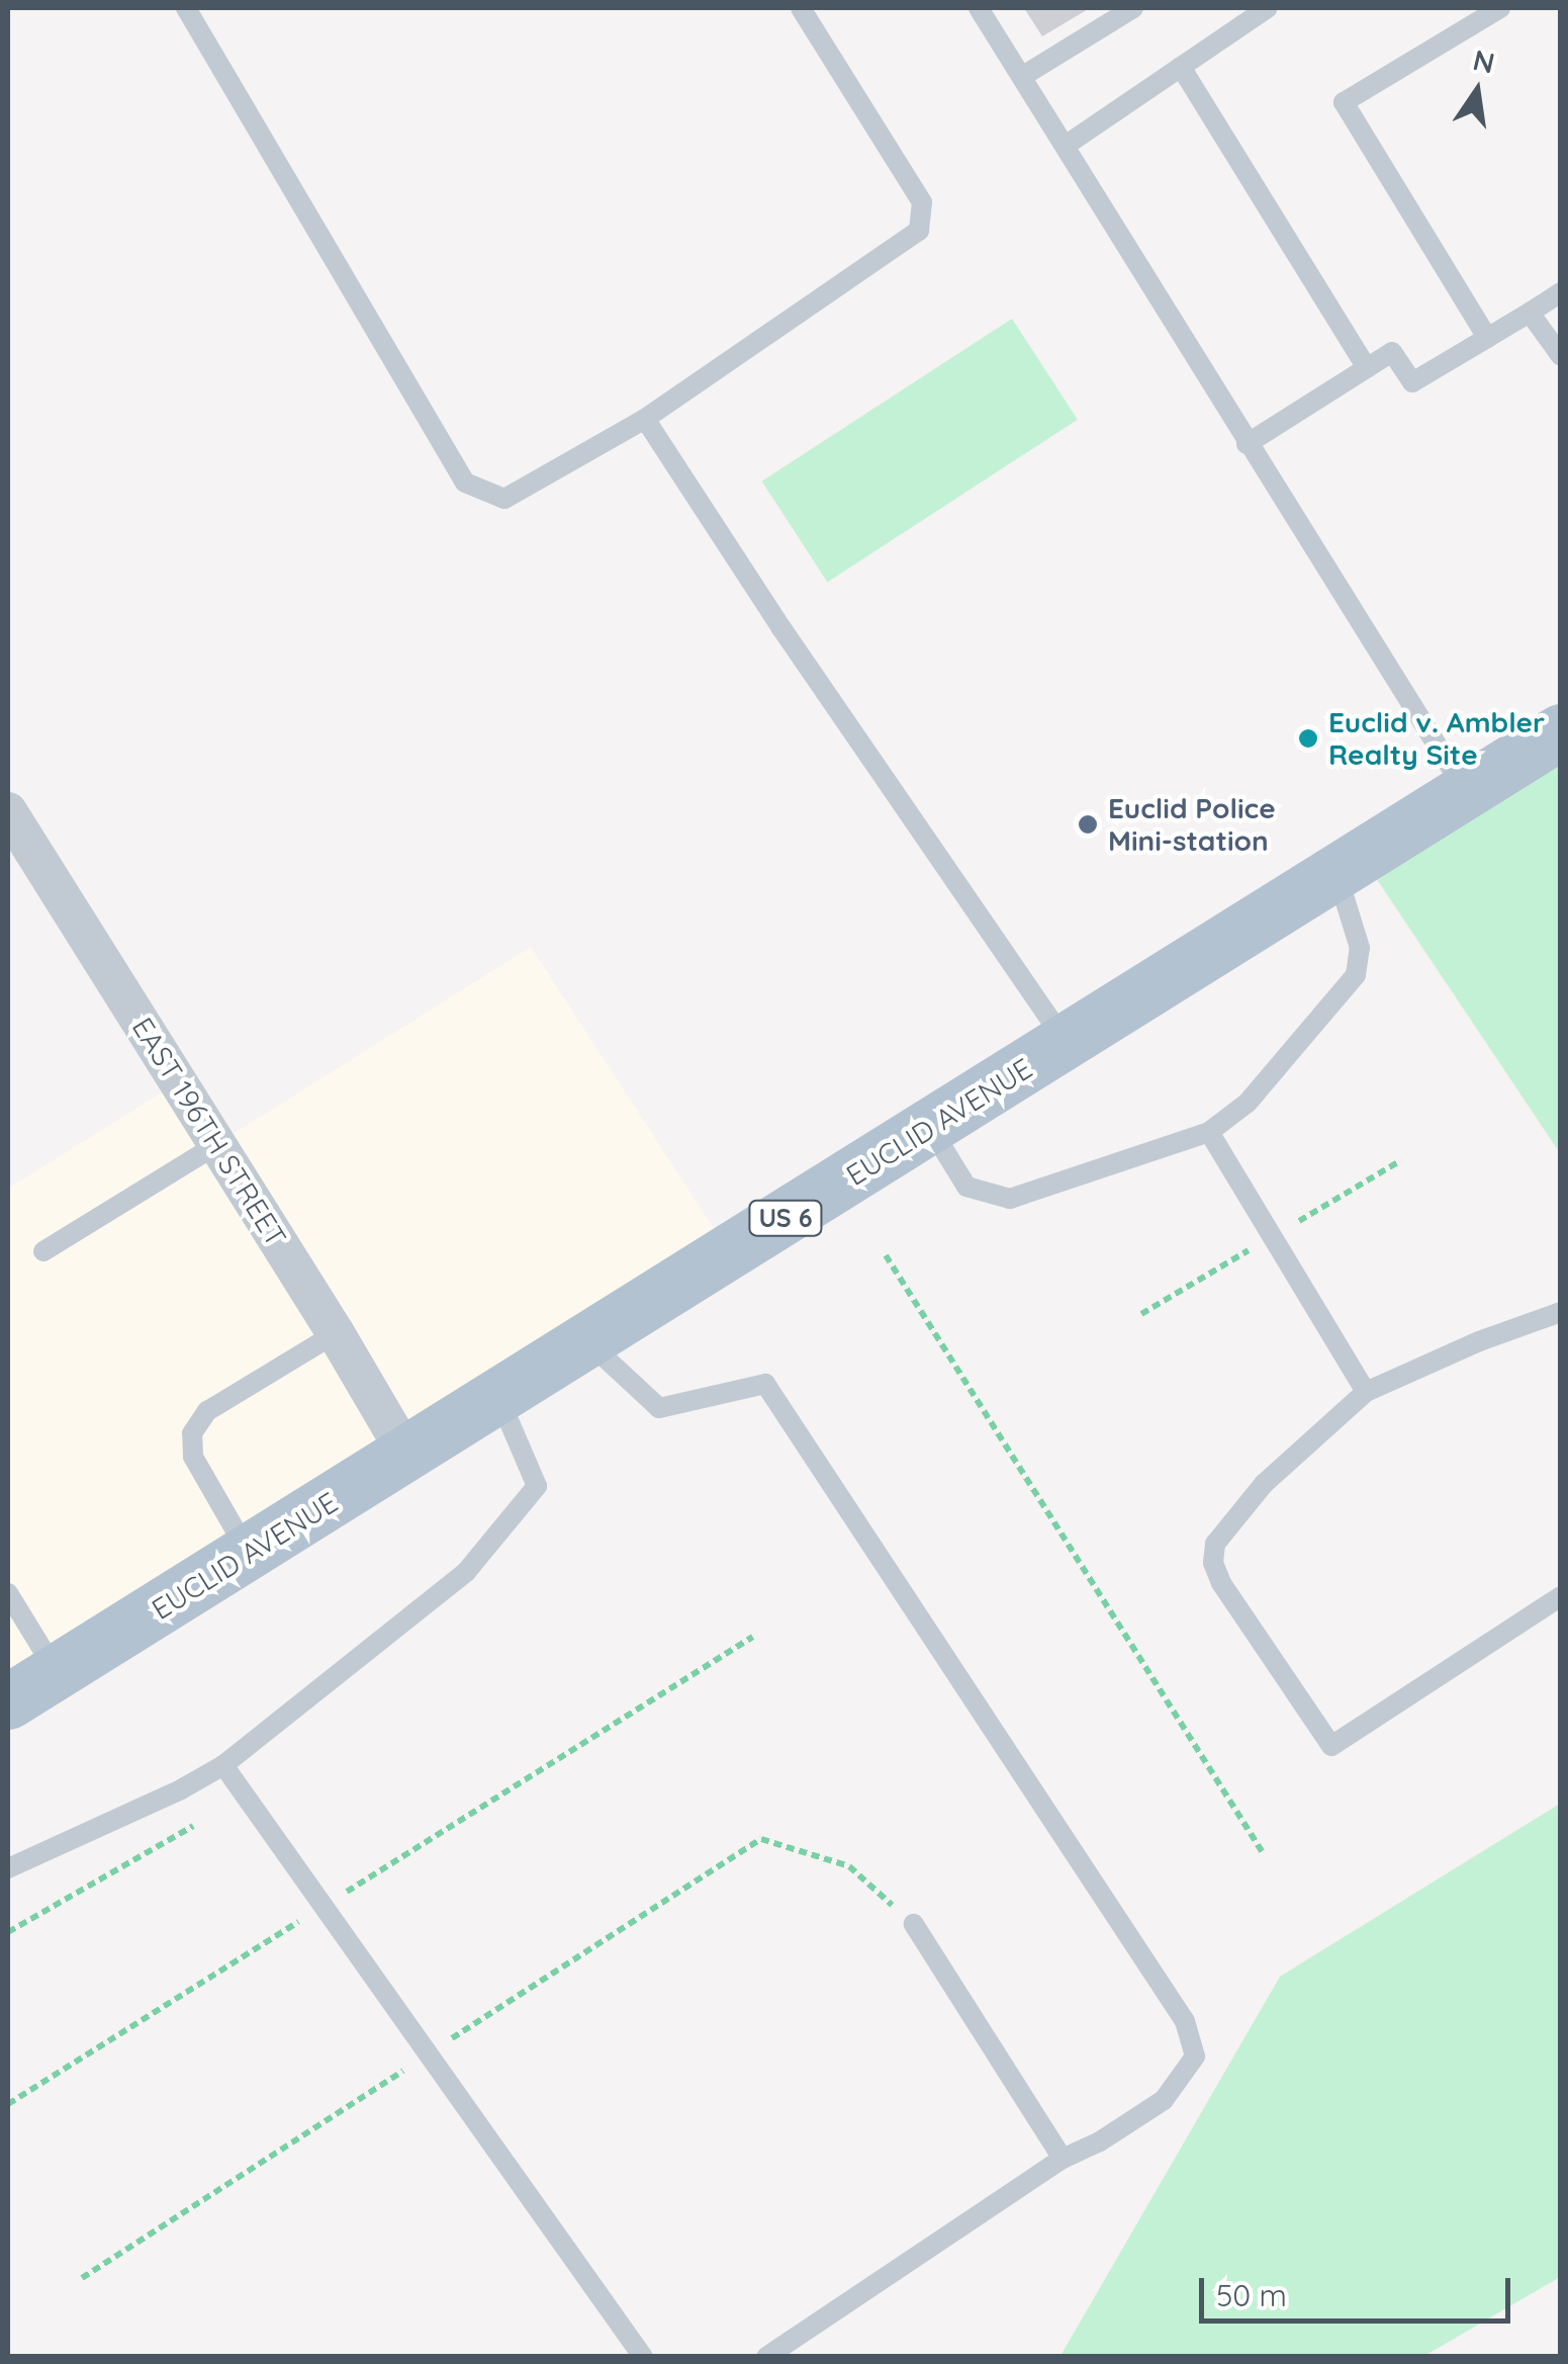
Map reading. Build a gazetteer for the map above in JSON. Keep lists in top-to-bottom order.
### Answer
{
  "streets": {
    "main road": ["EUCLID AVENUE", "US 6"],
    "street": ["EAST 196TH STREET"]
  },
  "crossings": [
    ["EUCLID AVENUE", "EAST 196TH STREET"]
  ],
  "places": ["Euclid v. Ambler Realty Site", "Euclid Police Mini-station"],
  "scale_bar": "50 m",
  "north": "top"
}
